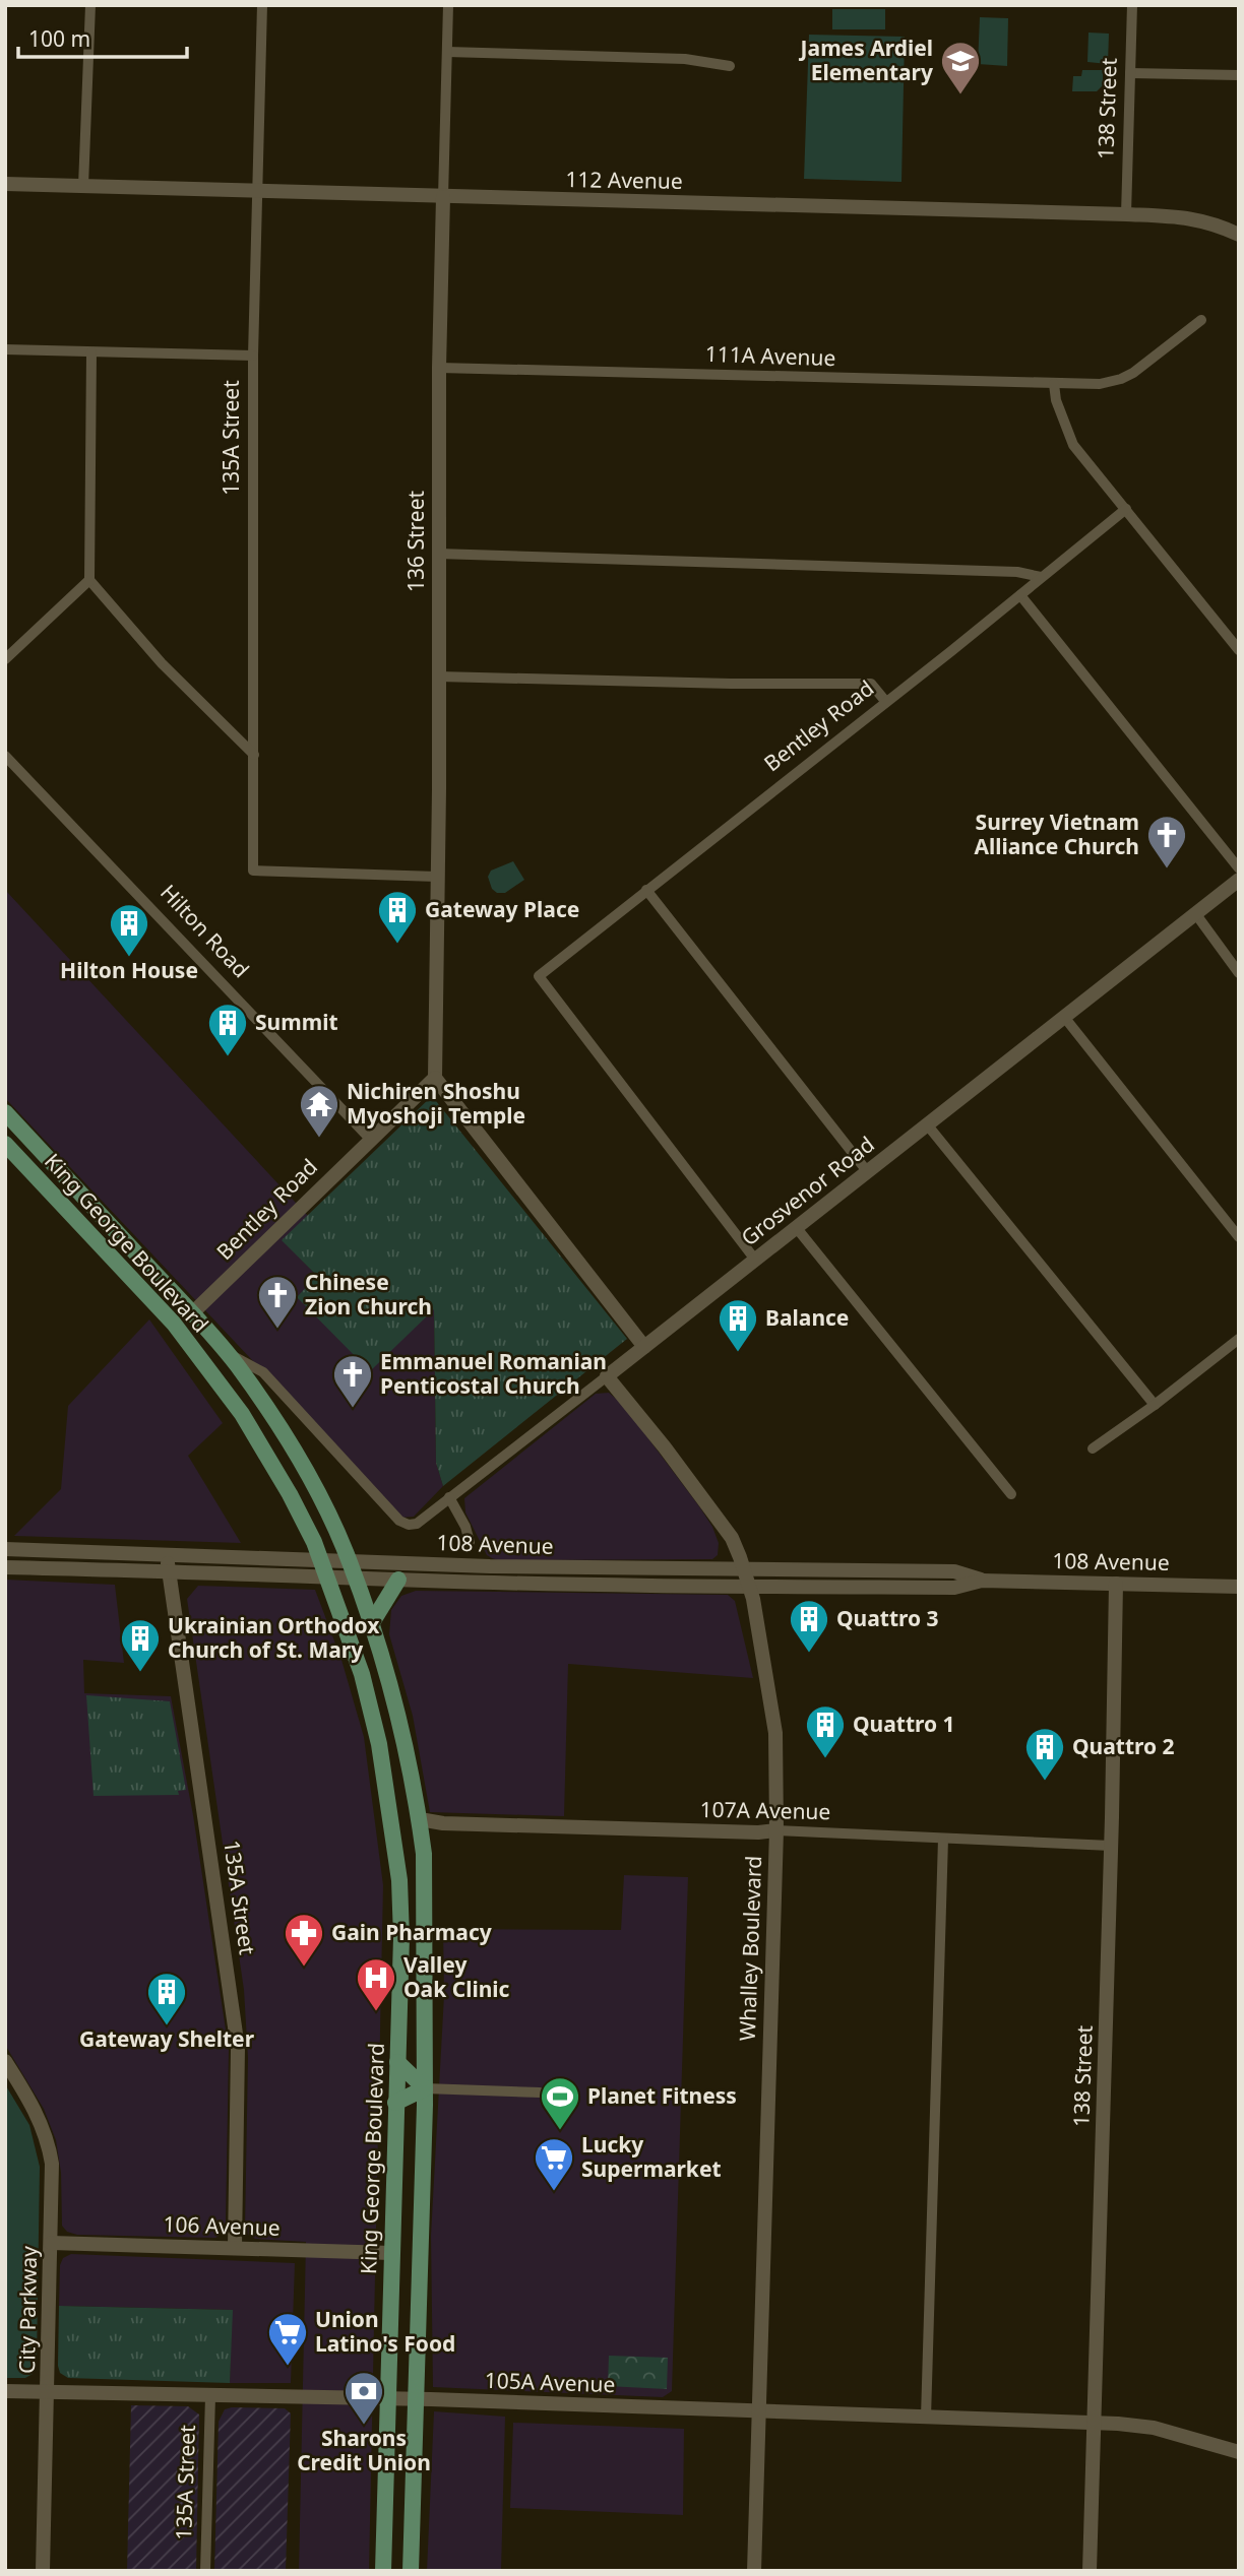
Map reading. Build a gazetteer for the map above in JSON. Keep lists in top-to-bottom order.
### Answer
{
  "streets": {
    "main road": ["King George Boulevard"],
    "street": [
      "138 Street",
      "112 Avenue",
      "111A Avenue",
      "135A Street",
      "136 Street",
      "Bentley Road",
      "Hilton Road",
      "Grosvenor Road",
      "108 Avenue",
      "107A Avenue",
      "Whalley Boulevard",
      "106 Avenue",
      "City Parkway",
      "105A Avenue"
    ]
  },
  "crossings": [
    ["138 Street", "112 Avenue"],
    ["138 Street", "108 Avenue"],
    ["138 Street", "107A Avenue"],
    ["138 Street", "105A Avenue"],
    ["112 Avenue", "135A Street"],
    ["112 Avenue", "136 Street"],
    ["111A Avenue", "136 Street"],
    ["135A Street", "136 Street"],
    ["135A Street", "108 Avenue"],
    ["135A Street", "106 Avenue"],
    ["135A Street", "105A Avenue"],
    ["136 Street", "Bentley Road"],
    ["Bentley Road", "Hilton Road"],
    ["Bentley Road", "Grosvenor Road"],
    ["Bentley Road", "King George Boulevard"],
    ["Grosvenor Road", "King George Boulevard"],
    ["Grosvenor Road", "Whalley Boulevard"],
    ["King George Boulevard", "108 Avenue"],
    ["King George Boulevard", "107A Avenue"],
    ["King George Boulevard", "106 Avenue"],
    ["King George Boulevard", "105A Avenue"],
    ["108 Avenue", "Whalley Boulevard"],
    ["107A Avenue", "Whalley Boulevard"],
    ["Whalley Boulevard", "105A Avenue"],
    ["106 Avenue", "City Parkway"],
    ["City Parkway", "105A Avenue"]
  ],
  "places": {
    "school or university": ["James Ardiel Elementary"],
    "church": ["Surrey Vietnam Alliance Church", "Chinese Zion Church", "Emmanuel Romanian Penticostal Church"],
    "building": [
      "Gateway Place",
      "Hilton House",
      "Summit",
      "Balance",
      "Quattro 3",
      "Ukrainian Orthodox Church of St. Mary",
      "Quattro 1",
      "Quattro 2",
      "Gateway Shelter"
    ],
    "temple": ["Nichiren Shoshu Myoshoji Temple"],
    "pharmacy": ["Gain Pharmacy"],
    "hospital": ["Valley Oak Clinic"],
    "sports": ["Planet Fitness"],
    "supermarket": ["Lucky Supermarket", "Union Latino's Food"],
    "bank": ["Sharons Credit Union"]
  },
  "scale_bar": "100 m"
}
